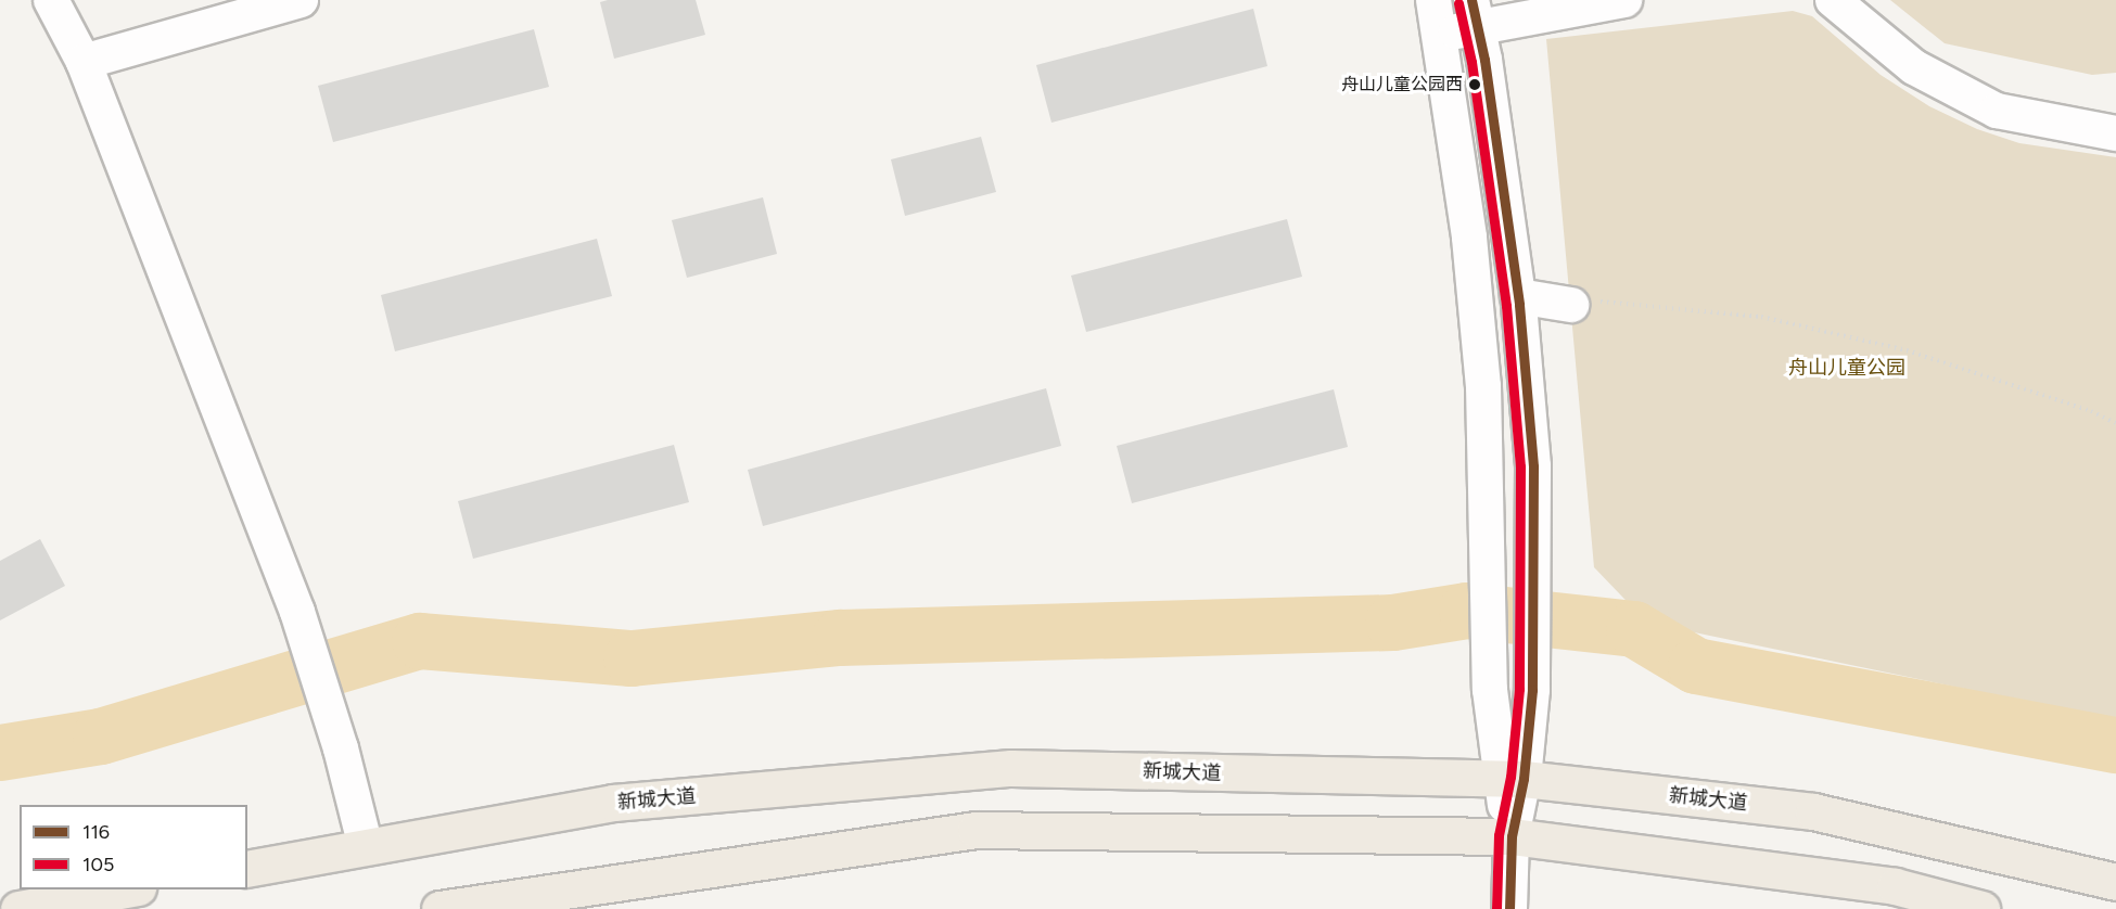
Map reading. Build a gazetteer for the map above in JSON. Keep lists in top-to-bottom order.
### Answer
{
  "streets": {
    "main road": ["新城大道"]
  },
  "parks": ["舟山儿童公园"],
  "places": ["舟山儿童公园西"],
  "lines": ["transit line 116", "transit line 105"],
  "legend": ["116", "105"]
}
